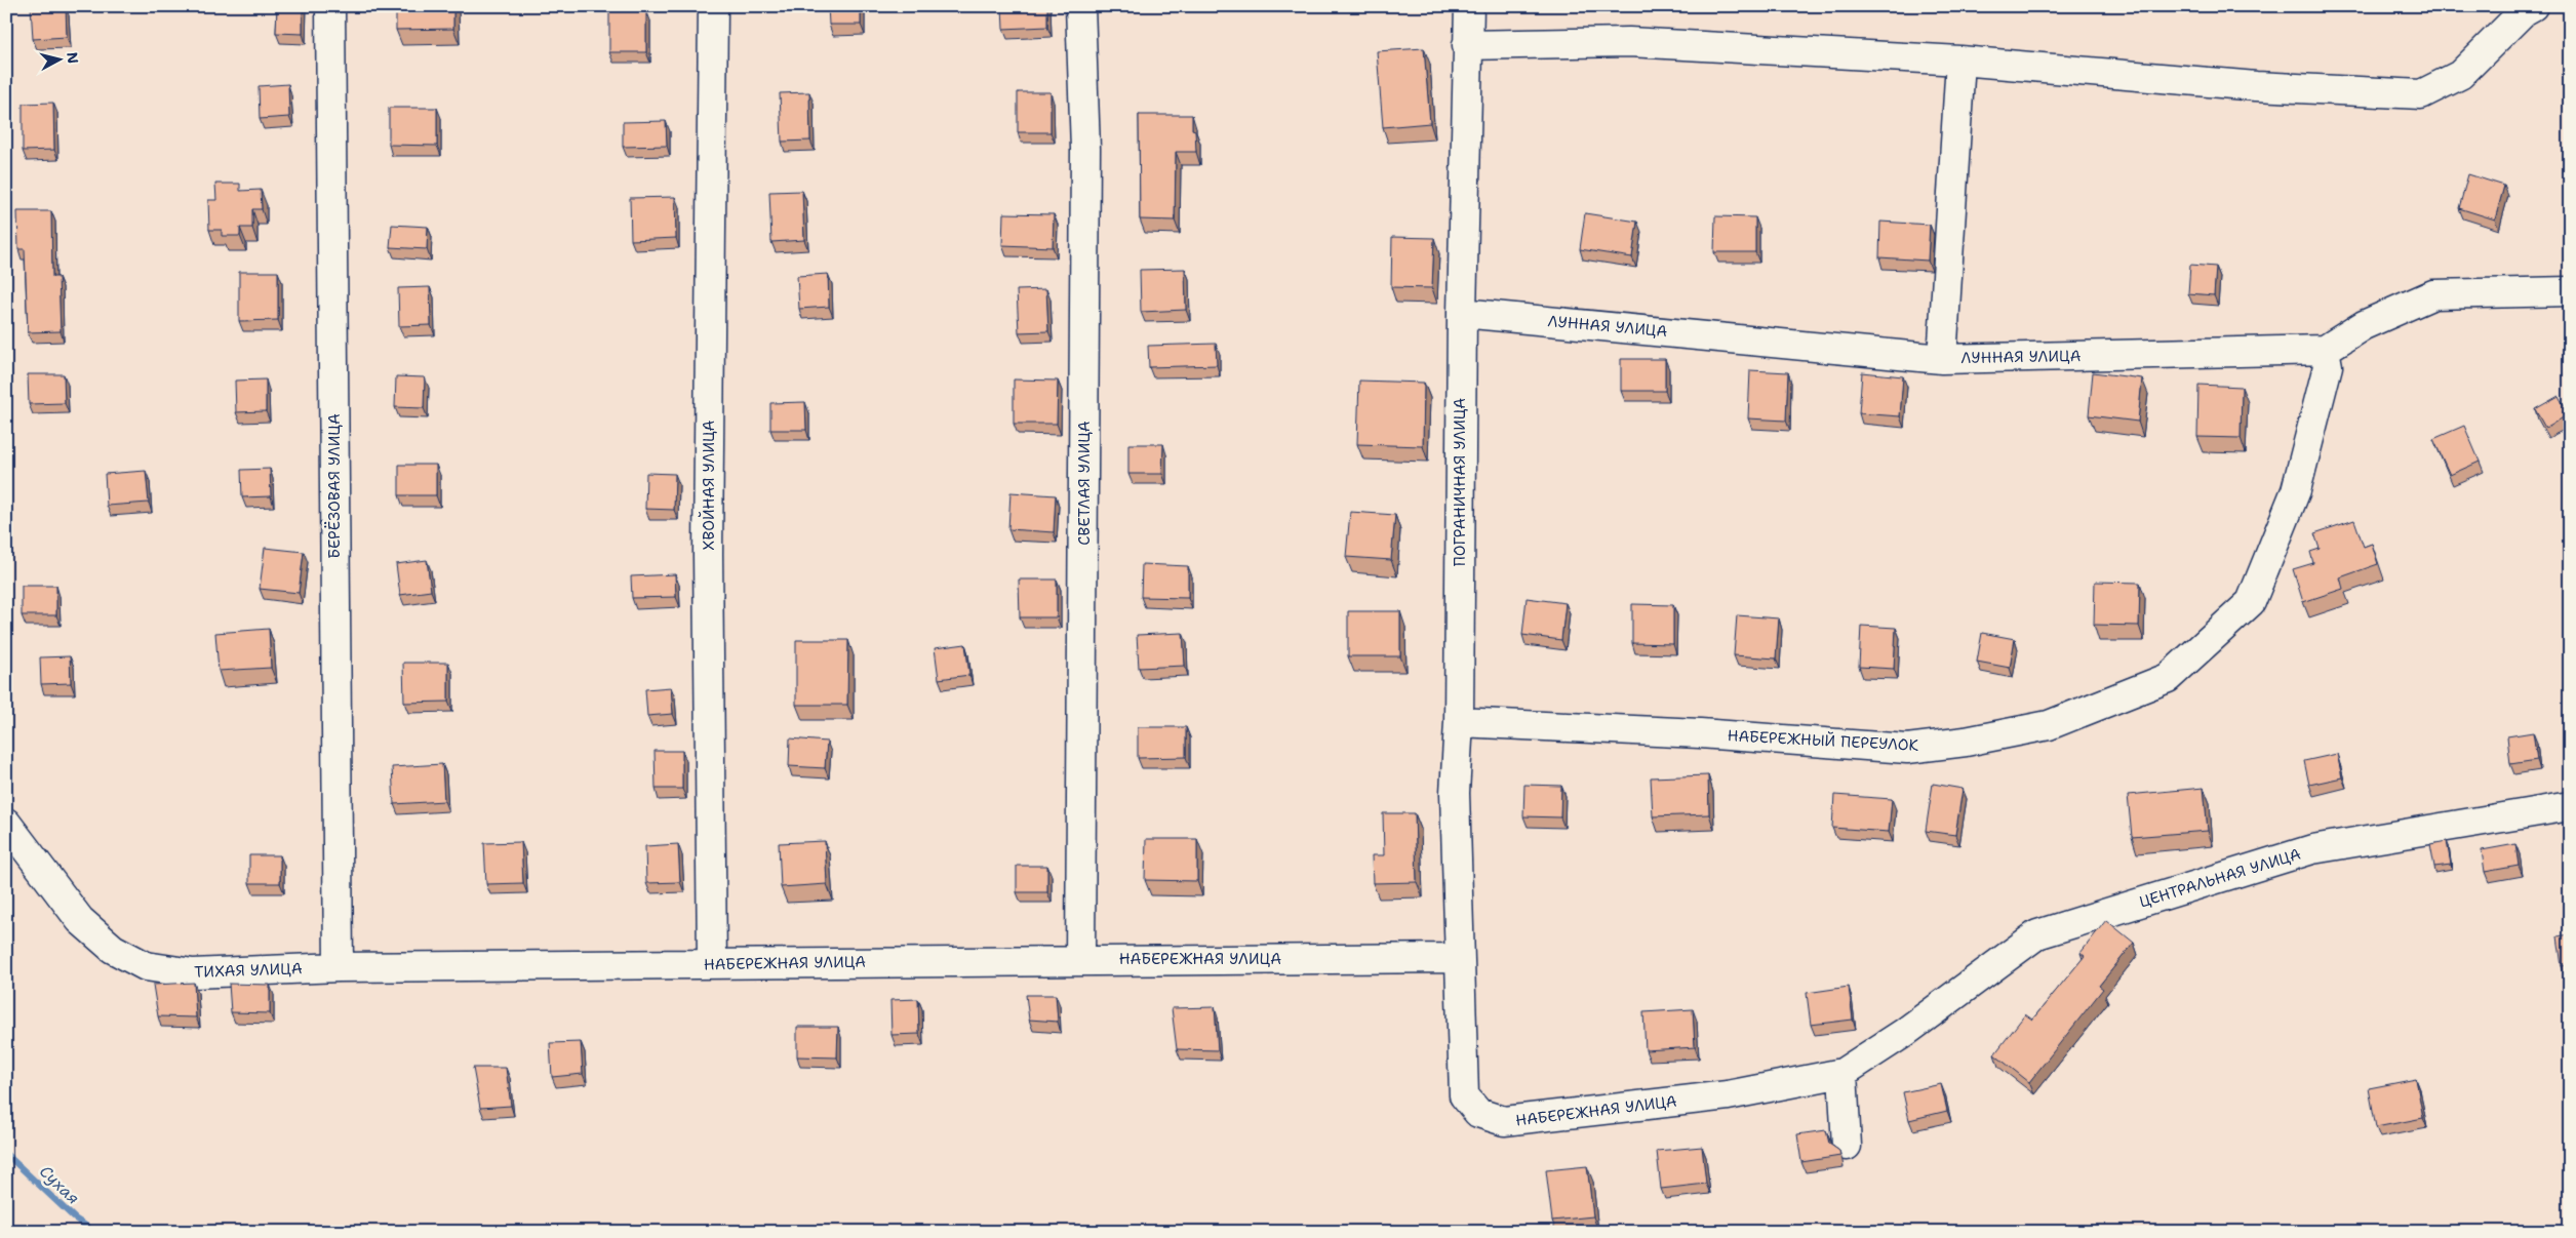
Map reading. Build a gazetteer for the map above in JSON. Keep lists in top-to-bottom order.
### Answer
{
  "streets": {
    "street": [
      "ЛУННАЯ УЛИЦА",
      "ПОГРАНИЧНАЯ УЛИЦА",
      "СВЕТЛАЯ УЛИЦА",
      "ХВОЙНАЯ УЛИЦА",
      "БЕРЁЗОВАЯ УЛИЦА",
      "НАБЕРЕЖНЫЙ ПЕРЕУЛОК",
      "ЦЕНТРАЛЬНАЯ УЛИЦА",
      "НАБЕРЕЖНАЯ УЛИЦА",
      "ТИХАЯ УЛИЦА"
    ]
  },
  "crossings": [
    ["ЛУННАЯ УЛИЦА", "ПОГРАНИЧНАЯ УЛИЦА"],
    ["ЛУННАЯ УЛИЦА", "НАБЕРЕЖНЫЙ ПЕРЕУЛОК"],
    ["ПОГРАНИЧНАЯ УЛИЦА", "НАБЕРЕЖНЫЙ ПЕРЕУЛОК"],
    ["ПОГРАНИЧНАЯ УЛИЦА", "НАБЕРЕЖНАЯ УЛИЦА"],
    ["СВЕТЛАЯ УЛИЦА", "НАБЕРЕЖНАЯ УЛИЦА"],
    ["ХВОЙНАЯ УЛИЦА", "НАБЕРЕЖНАЯ УЛИЦА"],
    ["БЕРЁЗОВАЯ УЛИЦА", "НАБЕРЕЖНАЯ УЛИЦА"],
    ["БЕРЁЗОВАЯ УЛИЦА", "ТИХАЯ УЛИЦА"],
    ["ЦЕНТРАЛЬНАЯ УЛИЦА", "НАБЕРЕЖНАЯ УЛИЦА"],
    ["НАБЕРЕЖНАЯ УЛИЦА", "ТИХАЯ УЛИЦА"]
  ],
  "water": ["Сухая"],
  "north": "right"
}
